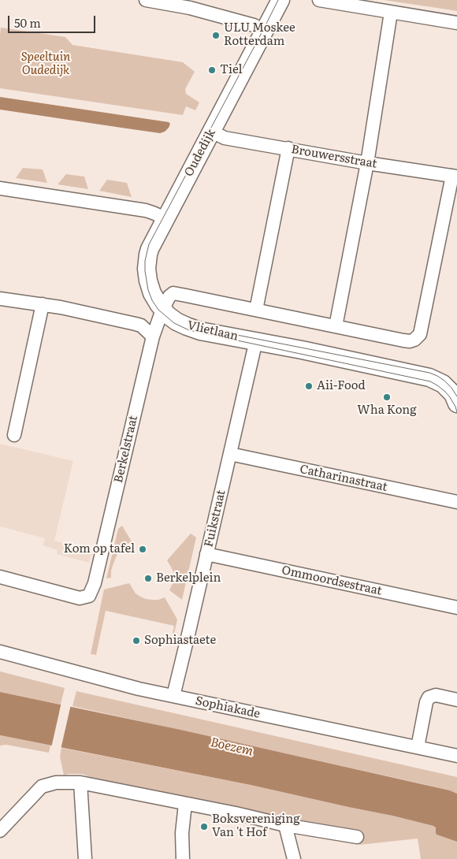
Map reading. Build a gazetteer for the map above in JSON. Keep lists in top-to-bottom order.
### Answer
{
  "streets": {
    "street": [
      "Oudedijk",
      "Brouwersstraat",
      "Vlietlaan",
      "Berkelstraat",
      "Catharinastraat",
      "Fuikstraat",
      "Ommoordsestraat",
      "Sophiakade"
    ]
  },
  "crossings": [
    ["Oudedijk", "Brouwersstraat"],
    ["Oudedijk", "Vlietlaan"],
    ["Oudedijk", "Berkelstraat"],
    ["Vlietlaan", "Berkelstraat"],
    ["Vlietlaan", "Fuikstraat"],
    ["Catharinastraat", "Fuikstraat"],
    ["Fuikstraat", "Ommoordsestraat"],
    ["Fuikstraat", "Sophiakade"]
  ],
  "water": ["Boezem"],
  "parks": ["Speeltuin Oudedijk"],
  "places": [
    "ULU Moskee Rotterdam",
    "Tiel",
    "Aii-Food",
    "Wha Kong",
    "Kom op tafel",
    "Berkelplein",
    "Sophiastaete",
    "Boksvereniging Van 't Hof"
  ],
  "scale_bar": "50 m"
}
